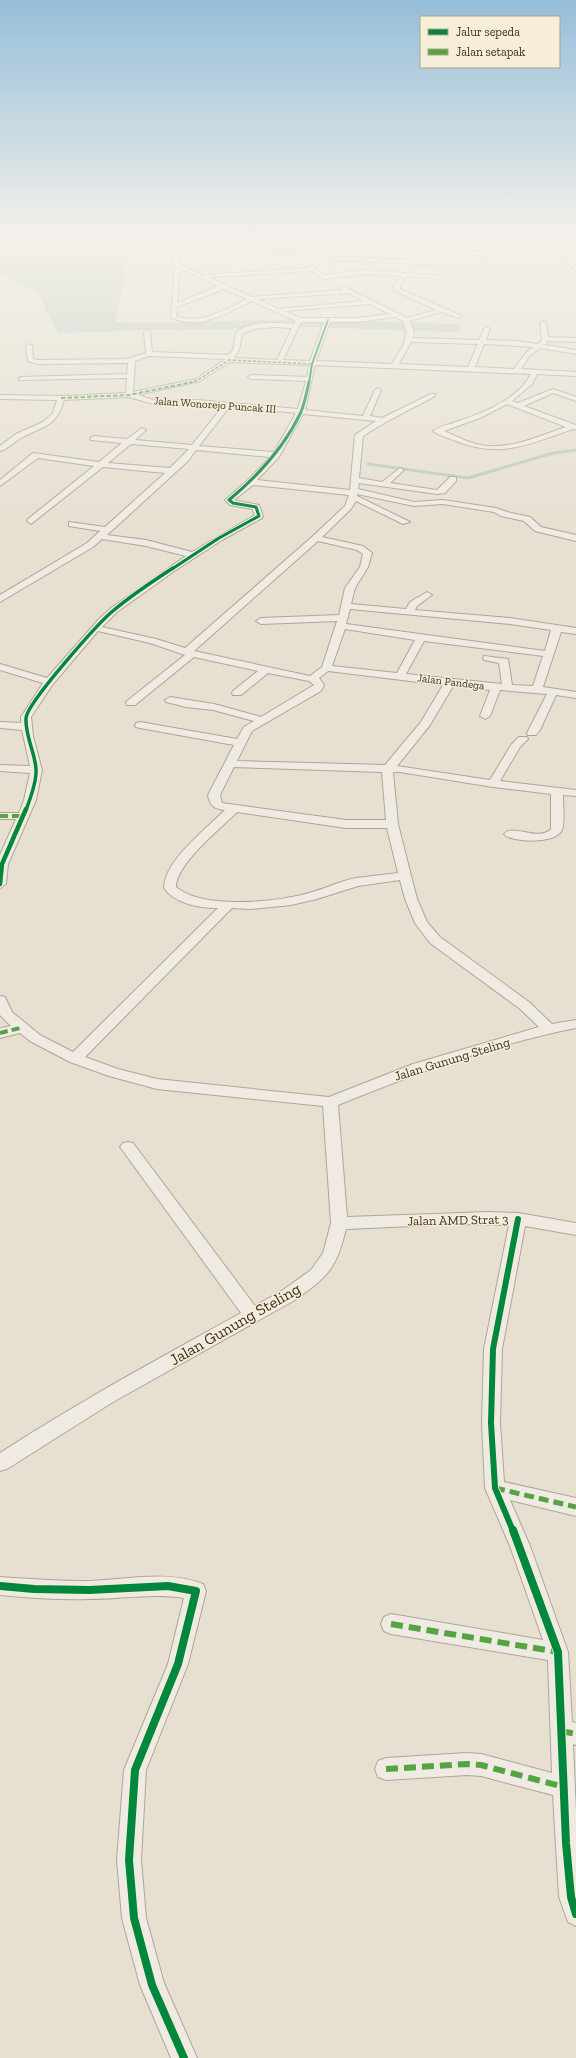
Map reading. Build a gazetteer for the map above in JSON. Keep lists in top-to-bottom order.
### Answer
{
  "streets": {
    "street": [
      "Jalan Wonorejo Puncak III",
      "Jalan Pandega",
      "Jalan Gunung Steling",
      "Jalan AMD Strat 3"
    ]
  },
  "crossings": [
    ["Jalan Gunung Steling", "Jalan AMD Strat 3"]
  ],
  "legend": ["Jalur sepeda", "Jalan setapak"]
}
